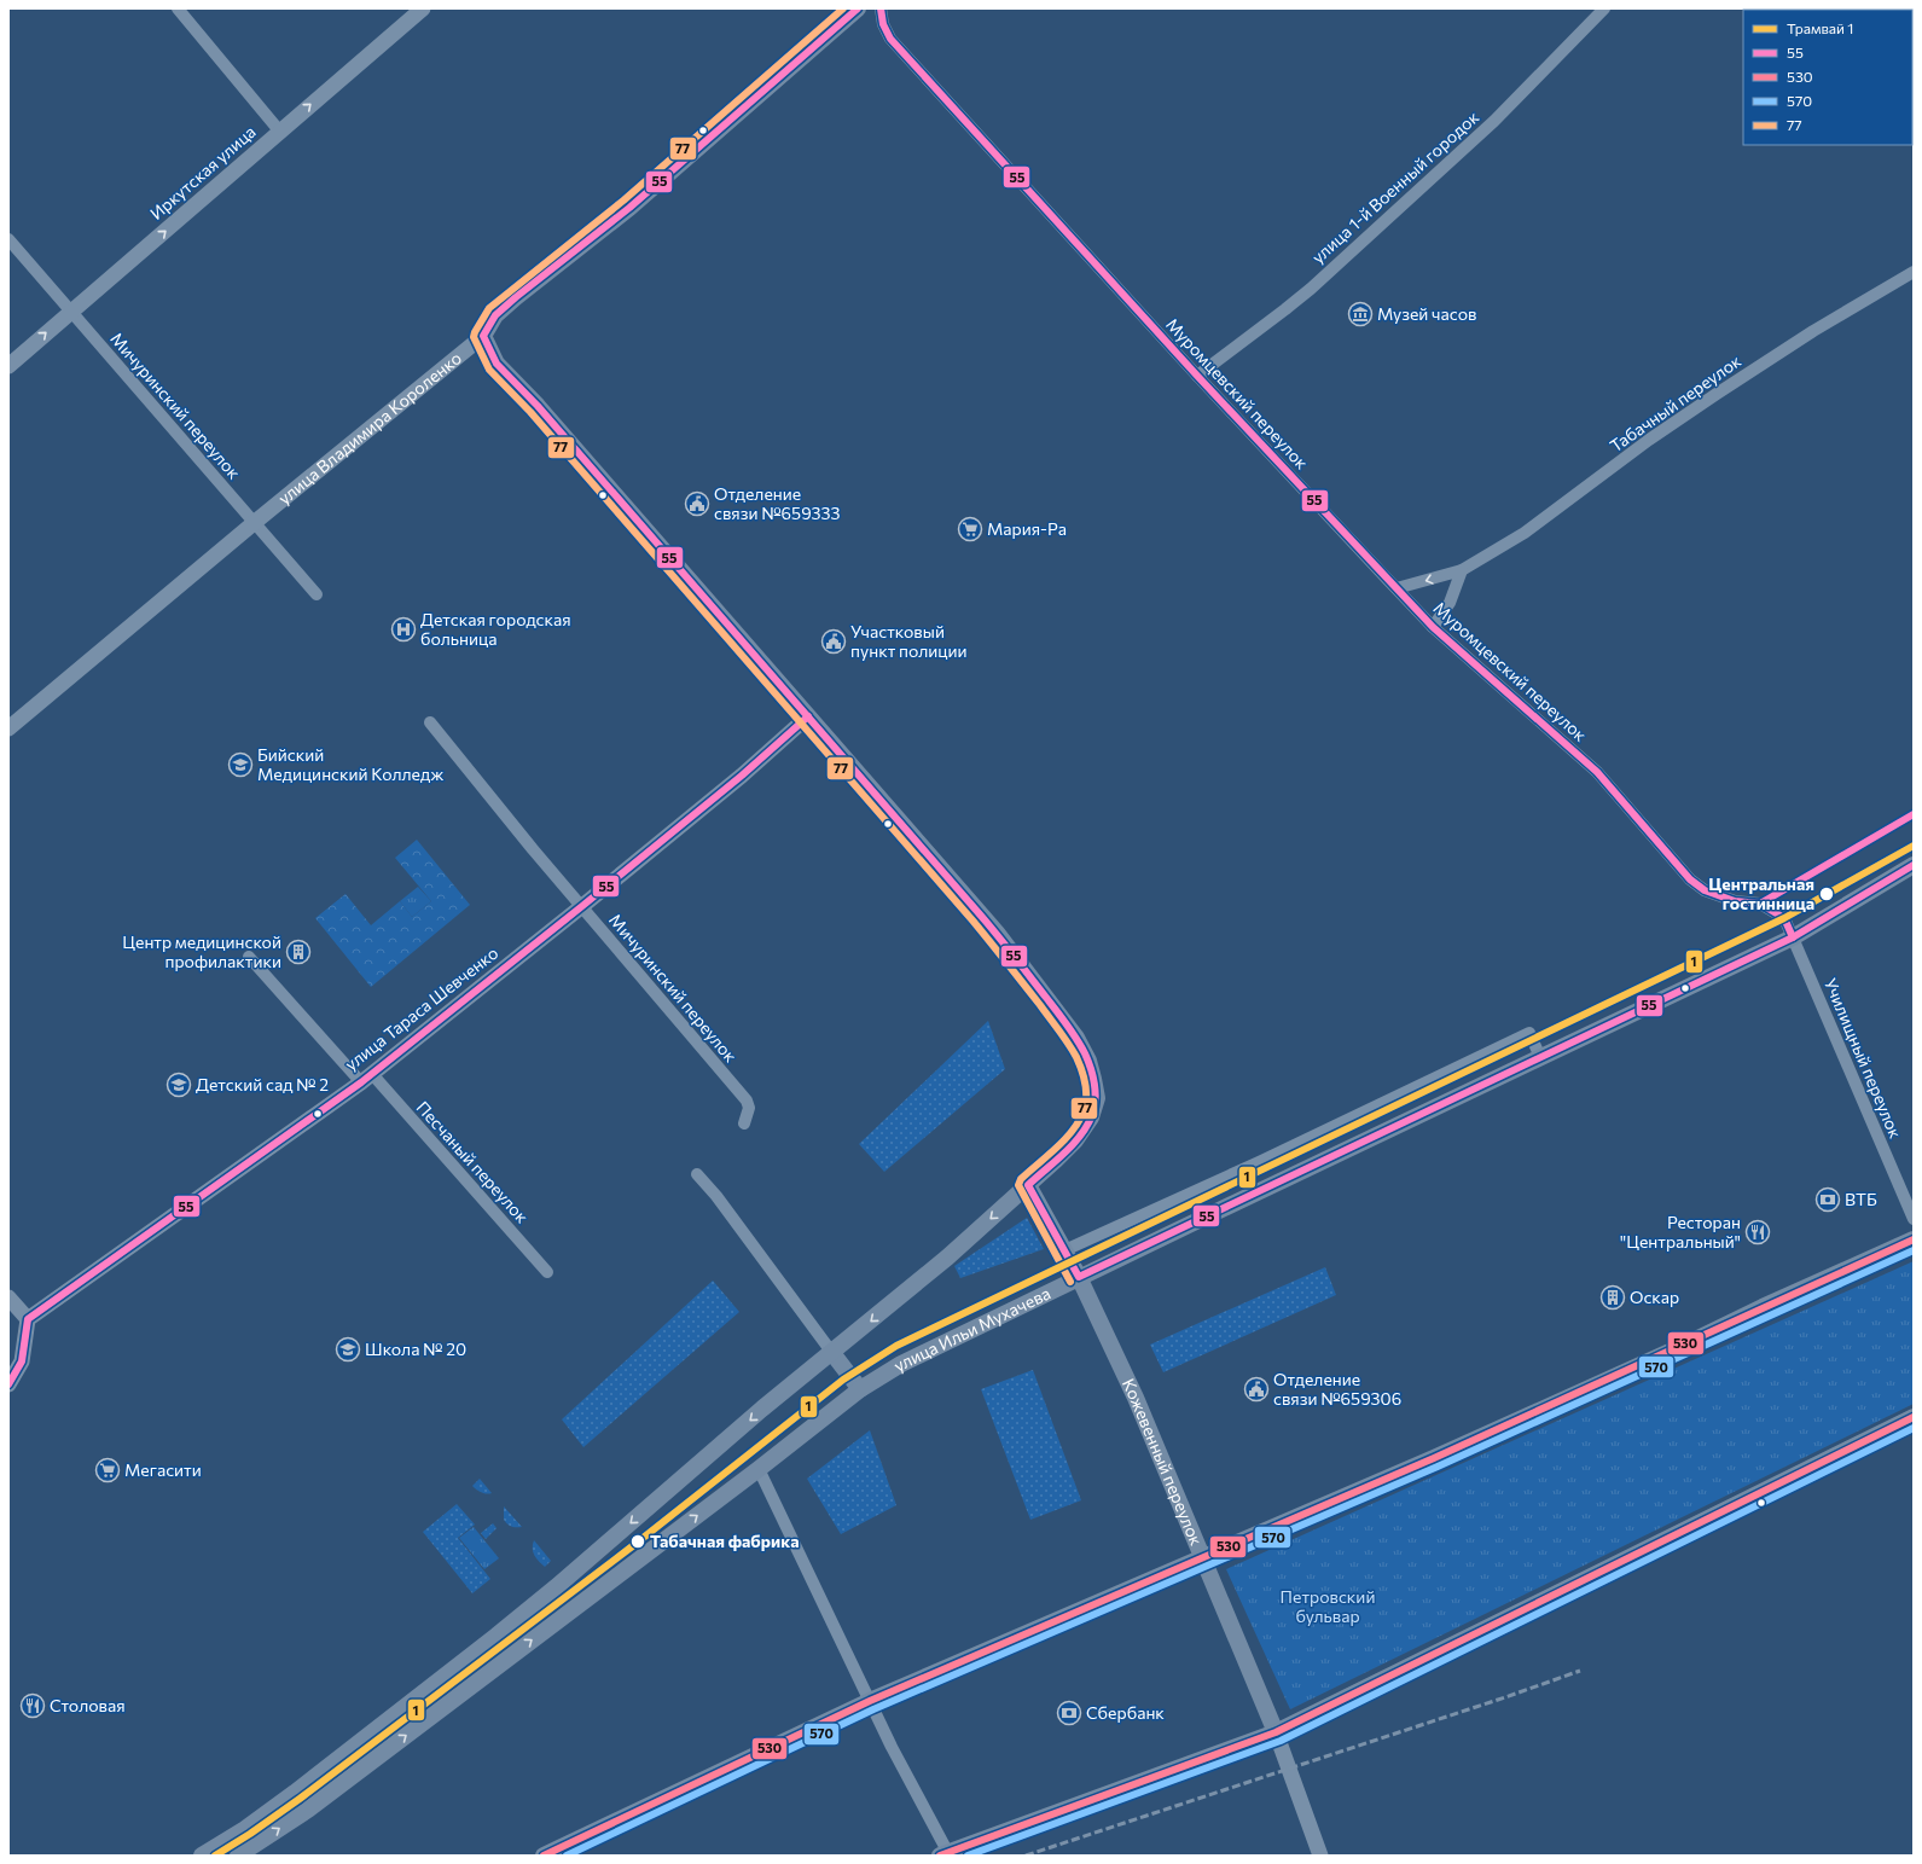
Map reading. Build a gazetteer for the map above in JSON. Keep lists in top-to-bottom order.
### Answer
{
  "streets": {
    "main road": ["улица Владимира Короленко", "улица Ильи Мухачева", "Кожевенный переулок"],
    "street": [
      "Иркутская улица",
      "улица 1-й Военный городок",
      "Муромцевский переулок",
      "Табачный переулок",
      "Мичуринский переулок",
      "улица Тараса Шевченко",
      "Училищный переулок",
      "Песчаный переулок"
    ]
  },
  "crossings": [
    ["Иркутская улица", "Мичуринский переулок"],
    ["улица 1-й Военный городок", "Муромцевский переулок"],
    ["Муромцевский переулок", "Табачный переулок"],
    ["Муромцевский переулок", "Училищный переулок"],
    ["Муромцевский переулок", "улица Ильи Мухачева"],
    ["Мичуринский переулок", "улица Владимира Короленко"],
    ["Мичуринский переулок", "улица Тараса Шевченко"],
    ["улица Тараса Шевченко", "Песчаный переулок"],
    ["Училищный переулок", "улица Ильи Мухачева"],
    ["улица Ильи Мухачева", "Кожевенный переулок"]
  ],
  "one_way": ["Иркутская улица"],
  "parks": ["Петровский бульвар"],
  "places": {
    "museum": ["Музей часов"],
    "public building": ["Отделение связи №659333", "Участковый пункт полиции", "Отделение связи №659306"],
    "supermarket": ["Мария-Ра", "Мегасити"],
    "hospital": ["Детская городская больница"],
    "school or university": ["Бийский Медицинский Колледж", "Детский сад № 2", "Школа № 20"],
    "other": ["Центральная гостинница", "Табачная фабрика"],
    "building": ["Центр медицинской профилактики", "Оскар"],
    "bank": ["ВТБ", "Сбербанк"],
    "restaurant": ["Ресторан \"Центральный\"", "Столовая"]
  },
  "lines": [
    "transit line 55",
    "transit line 77",
    "tram line 1",
    "transit line 530",
    "transit line 570"
  ],
  "legend": [
    "Трамвай 1",
    "55",
    "530",
    "570",
    "77"
  ]
}
